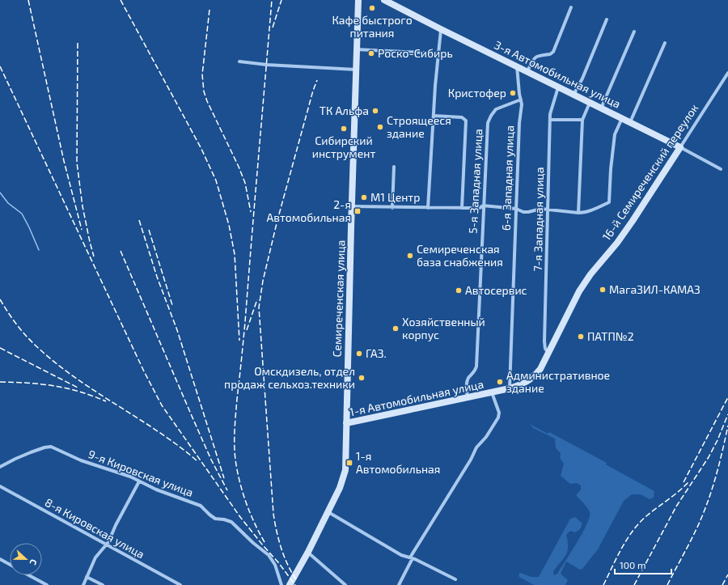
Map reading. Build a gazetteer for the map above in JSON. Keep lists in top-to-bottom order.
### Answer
{
  "streets": {
    "street": [
      "3-я Автомобильная улица",
      "16-й Семиреченский переулок",
      "6-я Западная улица",
      "5-я Западная улица",
      "7-я Западная улица",
      "Семиреченская улица",
      "1-я Автомобильная улица",
      "9-я Кировская улица",
      "8-я Кировская улица"
    ]
  },
  "crossings": [
    ["3-я Автомобильная улица", "16-й Семиреченский переулок"],
    ["3-я Автомобильная улица", "6-я Западная улица"],
    ["3-я Автомобильная улица", "7-я Западная улица"],
    ["16-й Семиреченский переулок", "7-я Западная улица"],
    ["16-й Семиреченский переулок", "1-я Автомобильная улица"],
    ["6-я Западная улица", "5-я Западная улица"],
    ["6-я Западная улица", "1-я Автомобильная улица"],
    ["5-я Западная улица", "1-я Автомобильная улица"],
    ["Семиреченская улица", "1-я Автомобильная улица"]
  ],
  "places": {
    "other": [
      "Кафе быстрого питания",
      "Роско-Сибирь",
      "Кристофер",
      "ТК Альфа",
      "Строящееся здание",
      "Сибирский инструмент",
      "М1 Центр",
      "Семиреченская база снабжения",
      "МагаЗИЛ-КАМАЗ",
      "Автосервис",
      "Хозяйственный корпус",
      "ПАТП№2",
      "ГАЗ.",
      "Омскдизель, отдел продаж сельхоз.техники",
      "Административное здание"
    ],
    "transit": ["2-я Автомобильная", "1-я Автомобильная"]
  },
  "scale_bar": "100 m",
  "north": "right"
}
